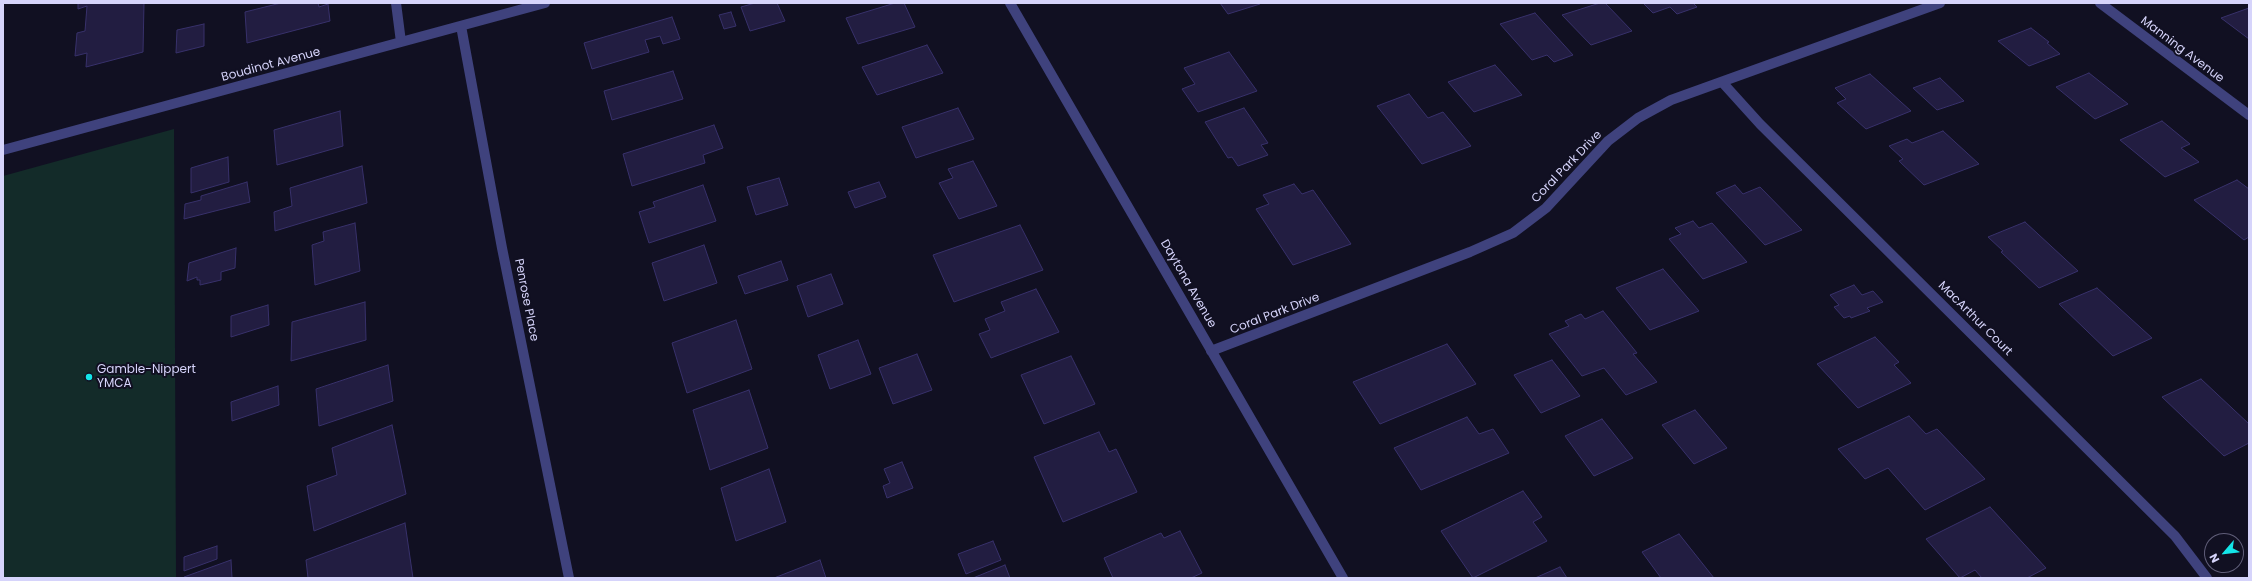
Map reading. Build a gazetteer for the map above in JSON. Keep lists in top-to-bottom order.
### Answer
{
  "streets": {
    "street": [
      "Manning Avenue",
      "Boudinot Avenue",
      "Coral Park Drive",
      "Daytona Avenue",
      "Penrose Place",
      "MacArthur Court"
    ]
  },
  "crossings": [
    ["Boudinot Avenue", "Penrose Place"],
    ["Coral Park Drive", "Daytona Avenue"],
    ["Coral Park Drive", "MacArthur Court"]
  ],
  "places": ["Gamble-Nippert YMCA"],
  "north": "bottom left"
}
